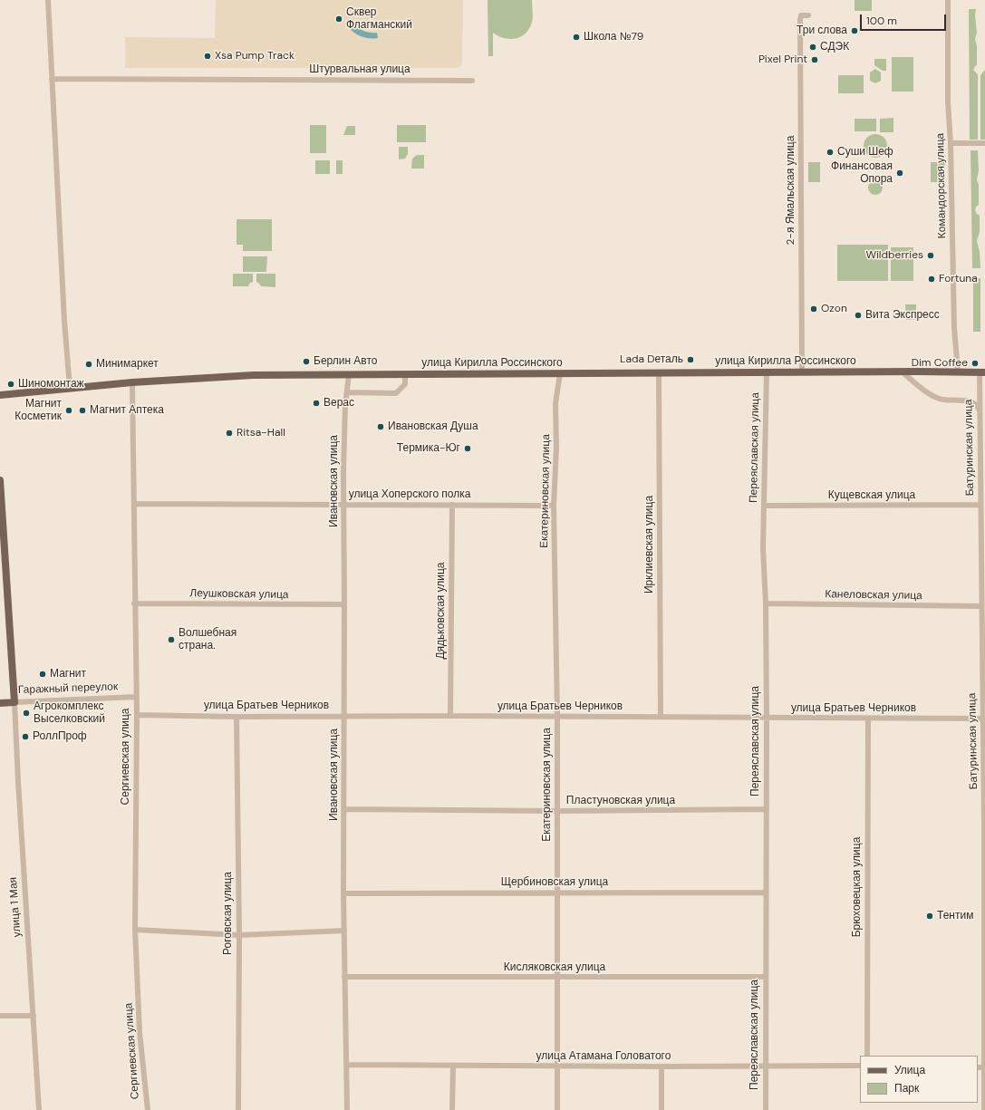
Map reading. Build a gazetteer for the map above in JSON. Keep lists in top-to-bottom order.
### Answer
{
  "streets": {
    "main road": ["улица Кирилла Россинского", "Гаражный переулок"],
    "street": [
      "Штурвальная улица",
      "Командорская улица",
      "2-я Ямальская улица",
      "Переяславская улица",
      "Батуринская улица",
      "Ивановская улица",
      "Екатериновская улица",
      "улица Хоперского полка",
      "Кущевская улица",
      "Ирклиевская улица",
      "Леушковская улица",
      "Канеловская улица",
      "Дядьковская улица",
      "улица Братьев Черников",
      "Сергиевская улица",
      "Пластуновская улица",
      "Щербиновская улица",
      "Брюховецкая улица",
      "улица 1 Мая",
      "Роговская улица",
      "Кисляковская улица",
      "улица Атамана Головатого"
    ]
  },
  "crossings": [
    ["Командорская улица", "улица Кирилла Россинского"],
    ["2-я Ямальская улица", "улица Кирилла Россинского"],
    ["улица Кирилла Россинского", "Переяславская улица"],
    ["улица Кирилла Россинского", "Батуринская улица"],
    ["улица Кирилла Россинского", "Ивановская улица"],
    ["улица Кирилла Россинского", "Екатериновская улица"],
    ["улица Кирилла Россинского", "Ирклиевская улица"],
    ["улица Кирилла Россинского", "Сергиевская улица"],
    ["Переяславская улица", "Кущевская улица"],
    ["Переяславская улица", "Канеловская улица"],
    ["Переяславская улица", "улица Братьев Черников"],
    ["Переяславская улица", "Пластуновская улица"],
    ["Переяславская улица", "Щербиновская улица"],
    ["Переяславская улица", "Кисляковская улица"],
    ["Переяславская улица", "улица Атамана Головатого"],
    ["Батуринская улица", "Кущевская улица"],
    ["Батуринская улица", "Канеловская улица"],
    ["Батуринская улица", "улица Братьев Черников"],
    ["Ивановская улица", "улица Хоперского полка"],
    ["Ивановская улица", "Леушковская улица"],
    ["Ивановская улица", "улица Братьев Черников"],
    ["Ивановская улица", "Пластуновская улица"],
    ["Ивановская улица", "Щербиновская улица"],
    ["Ивановская улица", "Кисляковская улица"],
    ["Ивановская улица", "улица Атамана Головатого"],
    ["Екатериновская улица", "улица Хоперского полка"],
    ["Екатериновская улица", "улица Братьев Черников"],
    ["Екатериновская улица", "Пластуновская улица"],
    ["Екатериновская улица", "Щербиновская улица"],
    ["Екатериновская улица", "Кисляковская улица"],
    ["Екатериновская улица", "улица Атамана Головатого"],
    ["улица Хоперского полка", "Дядьковская улица"],
    ["улица Хоперского полка", "Сергиевская улица"],
    ["Ирклиевская улица", "улица Братьев Черников"],
    ["Леушковская улица", "Сергиевская улица"],
    ["Дядьковская улица", "улица Братьев Черников"],
    ["Гаражный переулок", "Сергиевская улица"],
    ["Гаражный переулок", "улица 1 Мая"],
    ["улица Братьев Черников", "Сергиевская улица"],
    ["улица Братьев Черников", "Брюховецкая улица"],
    ["улица Братьев Черников", "Роговская улица"]
  ],
  "places": [
    "Сквер Флагманский",
    "Три слова",
    "Школа №79",
    "СДЭК",
    "Xsa Pump Track",
    "Pixel Print",
    "Суши Шеф",
    "Финансовая Опора",
    "Wildberries",
    "Fortuna",
    "Ozon",
    "Вита Экспресс",
    "Lada Dеталь",
    "Берлин Авто",
    "Dim Coffee",
    "Минимаркет",
    "Шиномонтаж",
    "Верас",
    "Магнит Косметик",
    "Магнит Аптека",
    "Ивановская Душа",
    "Ritsa-Hall",
    "Термика-Юг",
    "Волшебная страна.",
    "Магнит",
    "Агрокомплекс Выселковский",
    "РоллПроф",
    "Тентим"
  ],
  "legend": ["Улица", "Парк"],
  "scale_bar": "100 m"
}
